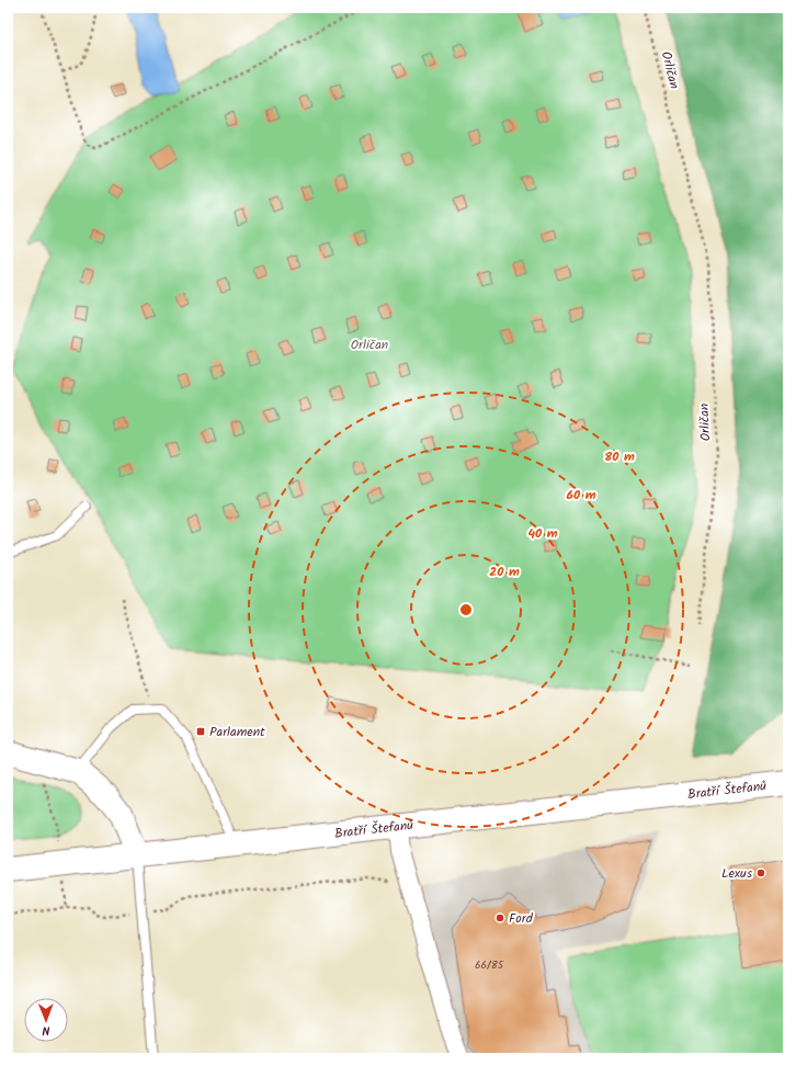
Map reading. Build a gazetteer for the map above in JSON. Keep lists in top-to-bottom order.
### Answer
{
  "streets": {
    "main road": ["Bratří Štefanů"],
    "path": ["Orličan"]
  },
  "parks": ["Orličan"],
  "places": {
    "transit": ["Parlament"],
    "other": ["Lexus", "Ford"]
  },
  "house_numbers": ["66/85"],
  "north": "bottom",
  "rings": [
    "80 m",
    "60 m",
    "40 m",
    "20 m"
  ]
}
